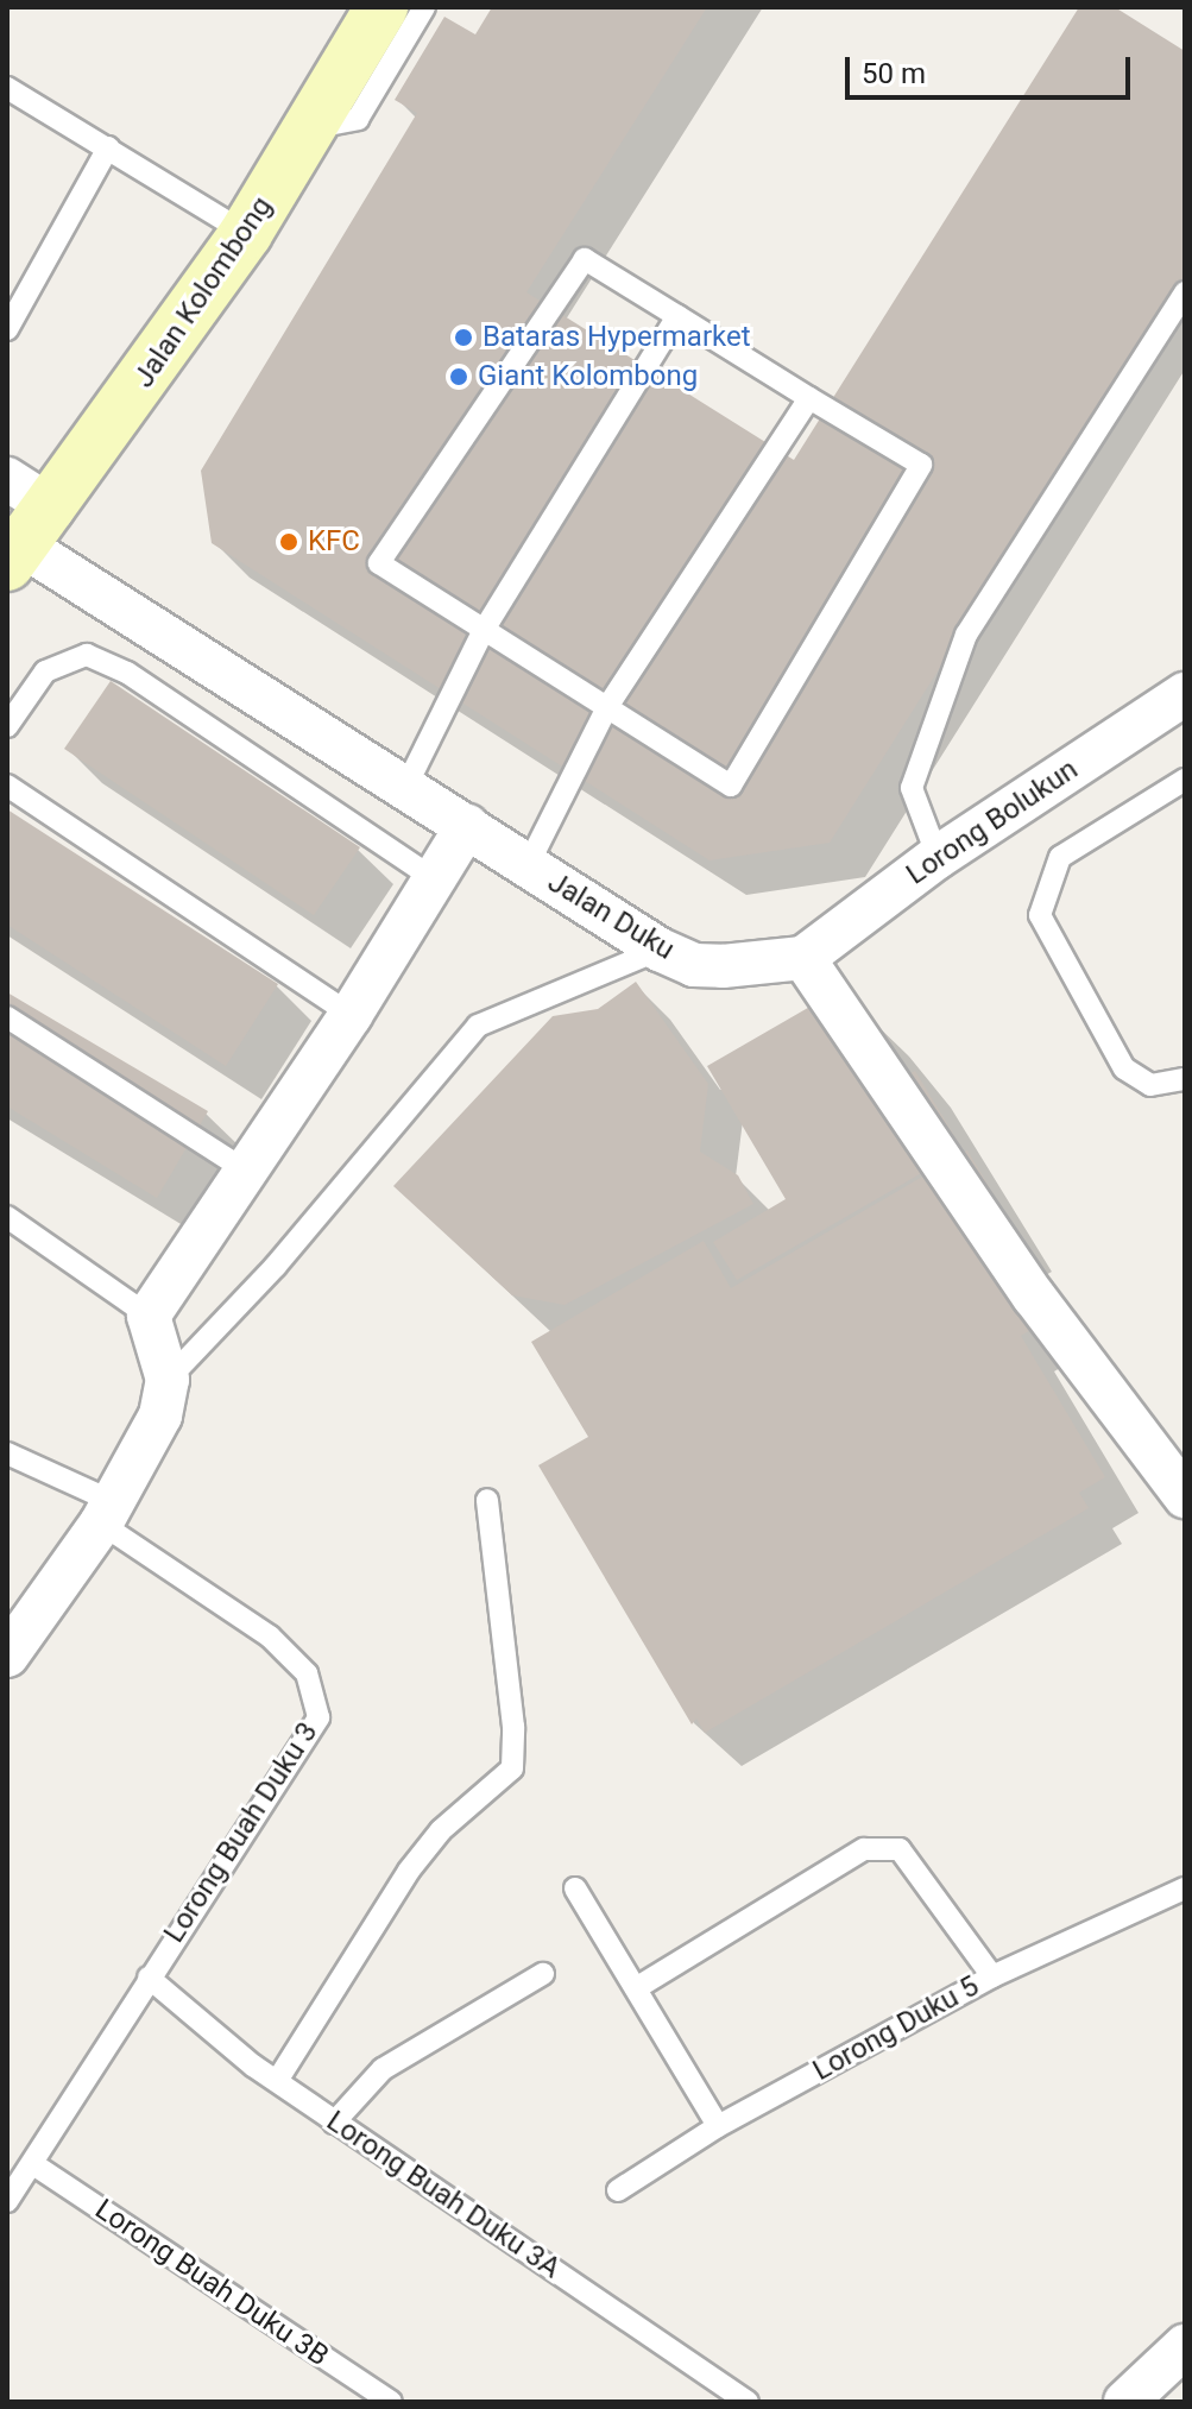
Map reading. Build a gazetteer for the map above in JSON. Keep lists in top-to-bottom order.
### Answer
{
  "streets": {
    "street": ["Jalan Kolombong", "Lorong Bolukun", "Jalan Duku"],
    "lane": [
      "Lorong Buah Duku 3",
      "Lorong Duku 5",
      "Lorong Buah Duku 3A",
      "Lorong Buah Duku 3B"
    ]
  },
  "crossings": [
    ["Jalan Kolombong", "Jalan Duku"],
    ["Lorong Bolukun", "Jalan Duku"],
    ["Lorong Buah Duku 3", "Lorong Buah Duku 3A"],
    ["Lorong Buah Duku 3", "Lorong Buah Duku 3B"]
  ],
  "places": ["Bataras Hypermarket", "Giant Kolombong", "KFC"],
  "scale_bar": "50 m"
}
